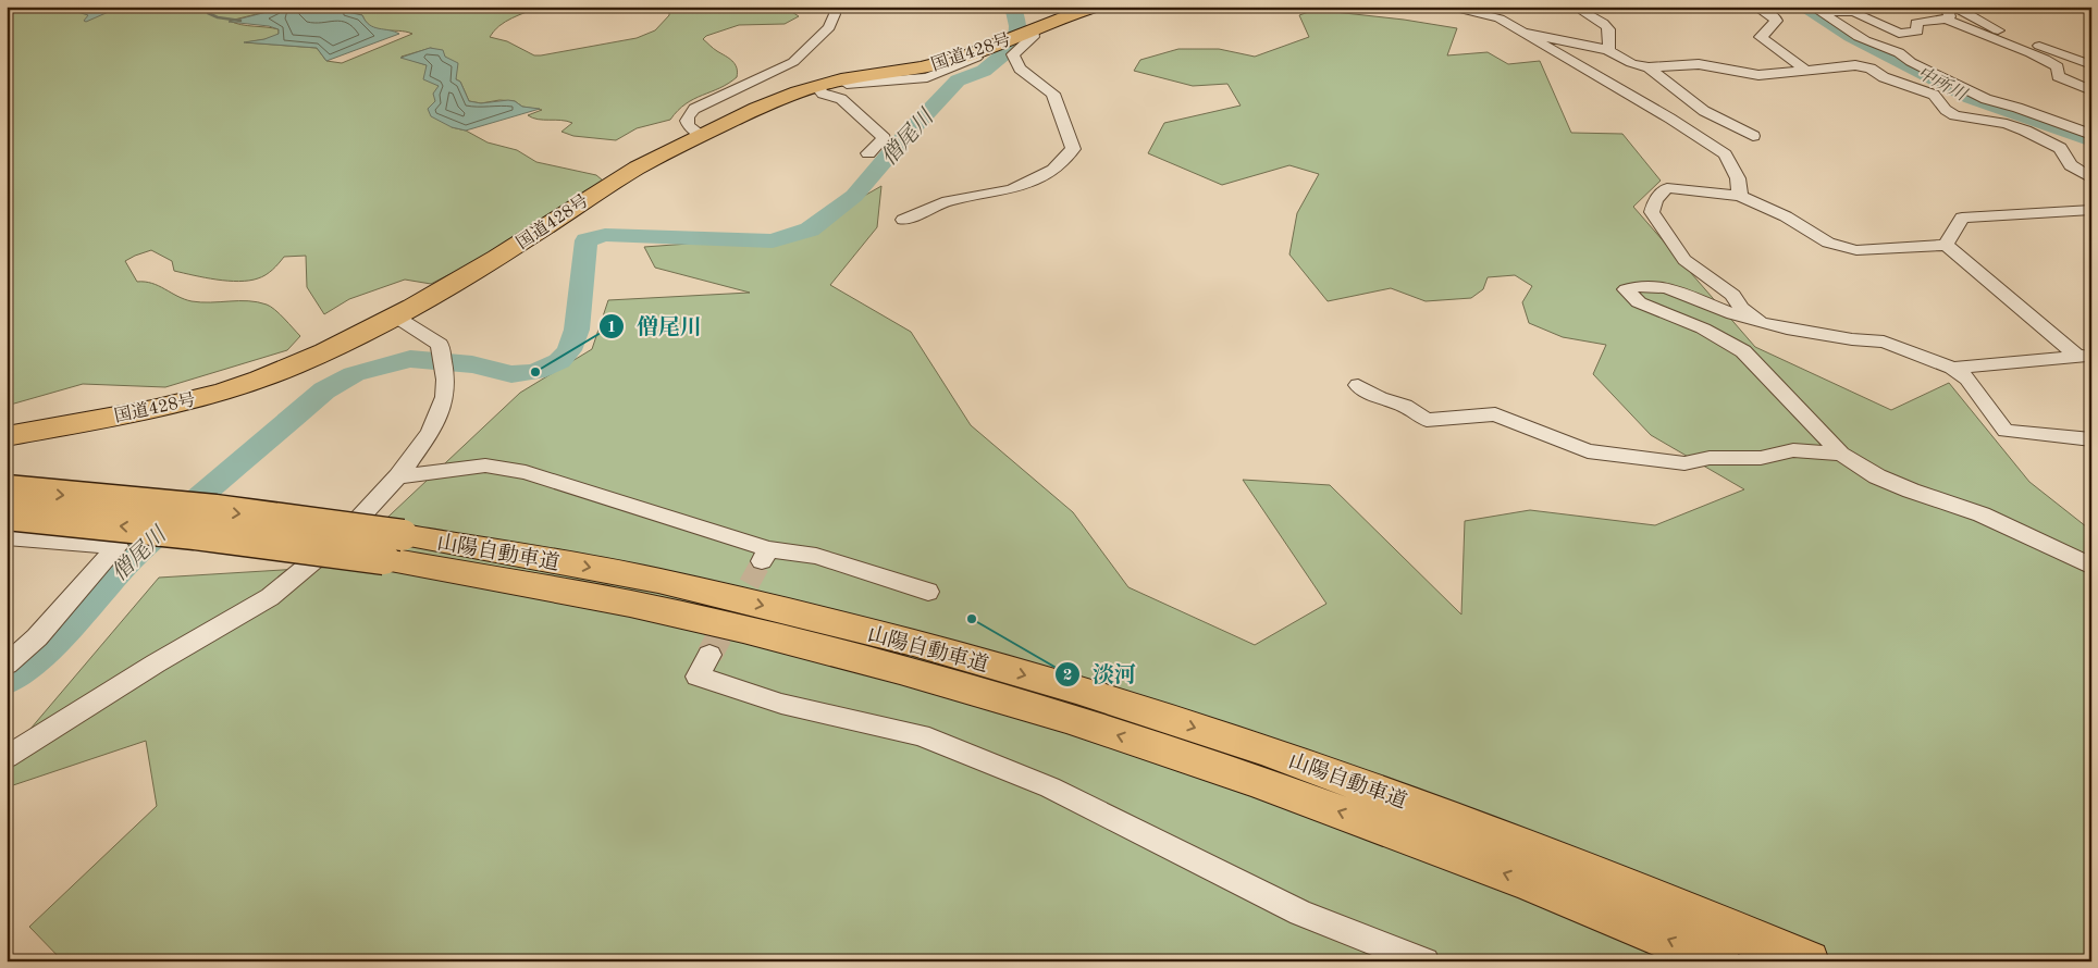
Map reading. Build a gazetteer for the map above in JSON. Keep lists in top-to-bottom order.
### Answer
{
  "streets": {
    "highway": ["国道428号", "山陽自動車道"]
  },
  "water": ["中所川", "僧尾川"],
  "places": ["僧尾川", "淡河"]
}
